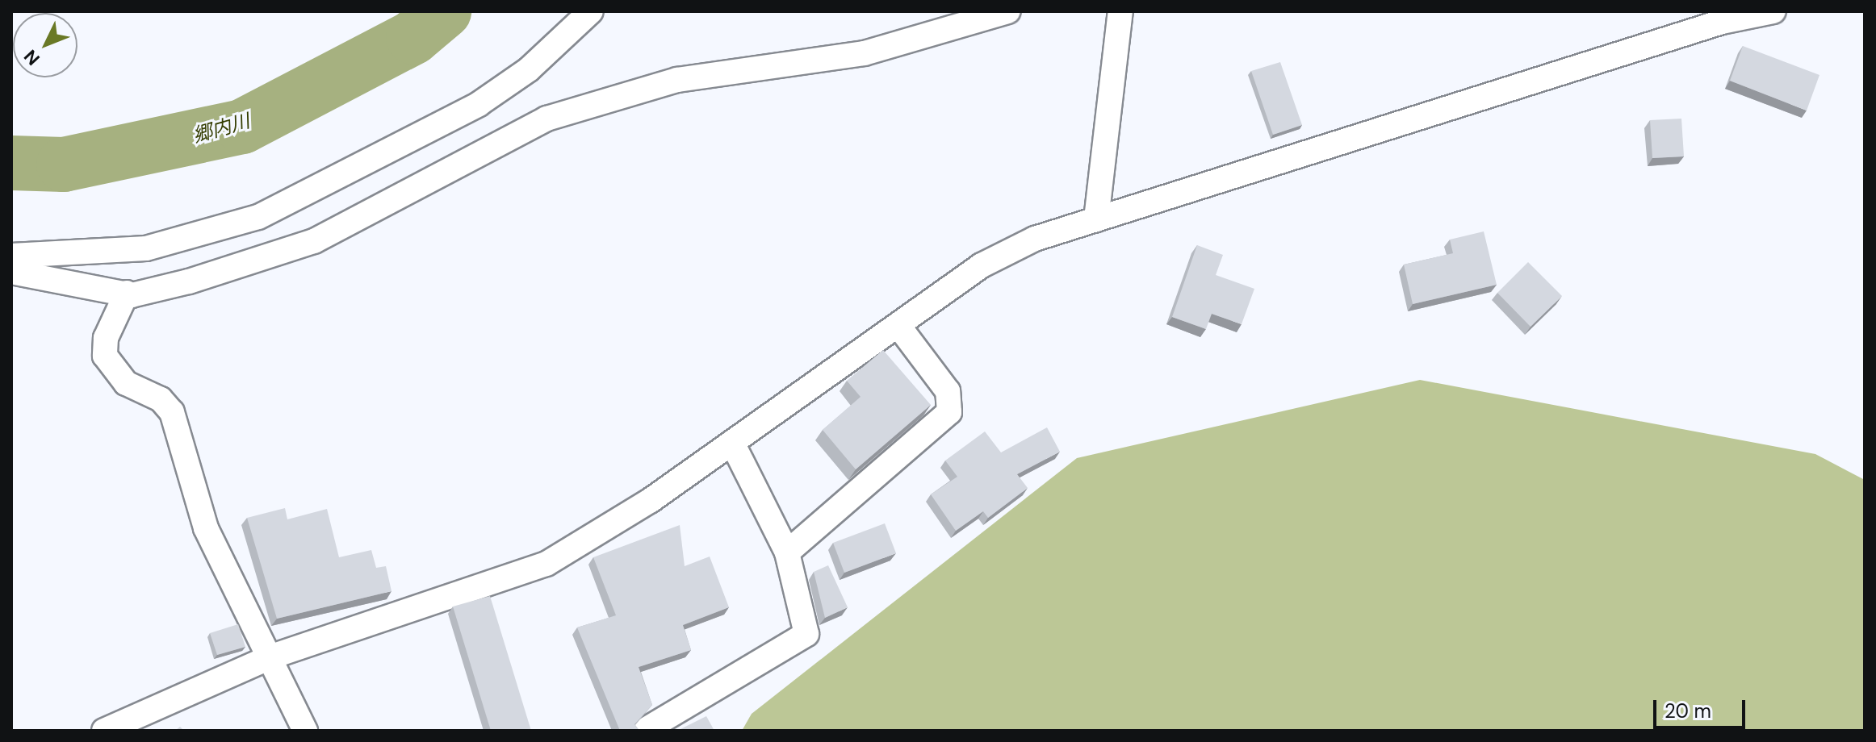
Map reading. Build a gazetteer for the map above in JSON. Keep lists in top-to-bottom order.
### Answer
{
  "water": ["郷内川"],
  "scale_bar": "20 m",
  "north": "bottom left"
}
